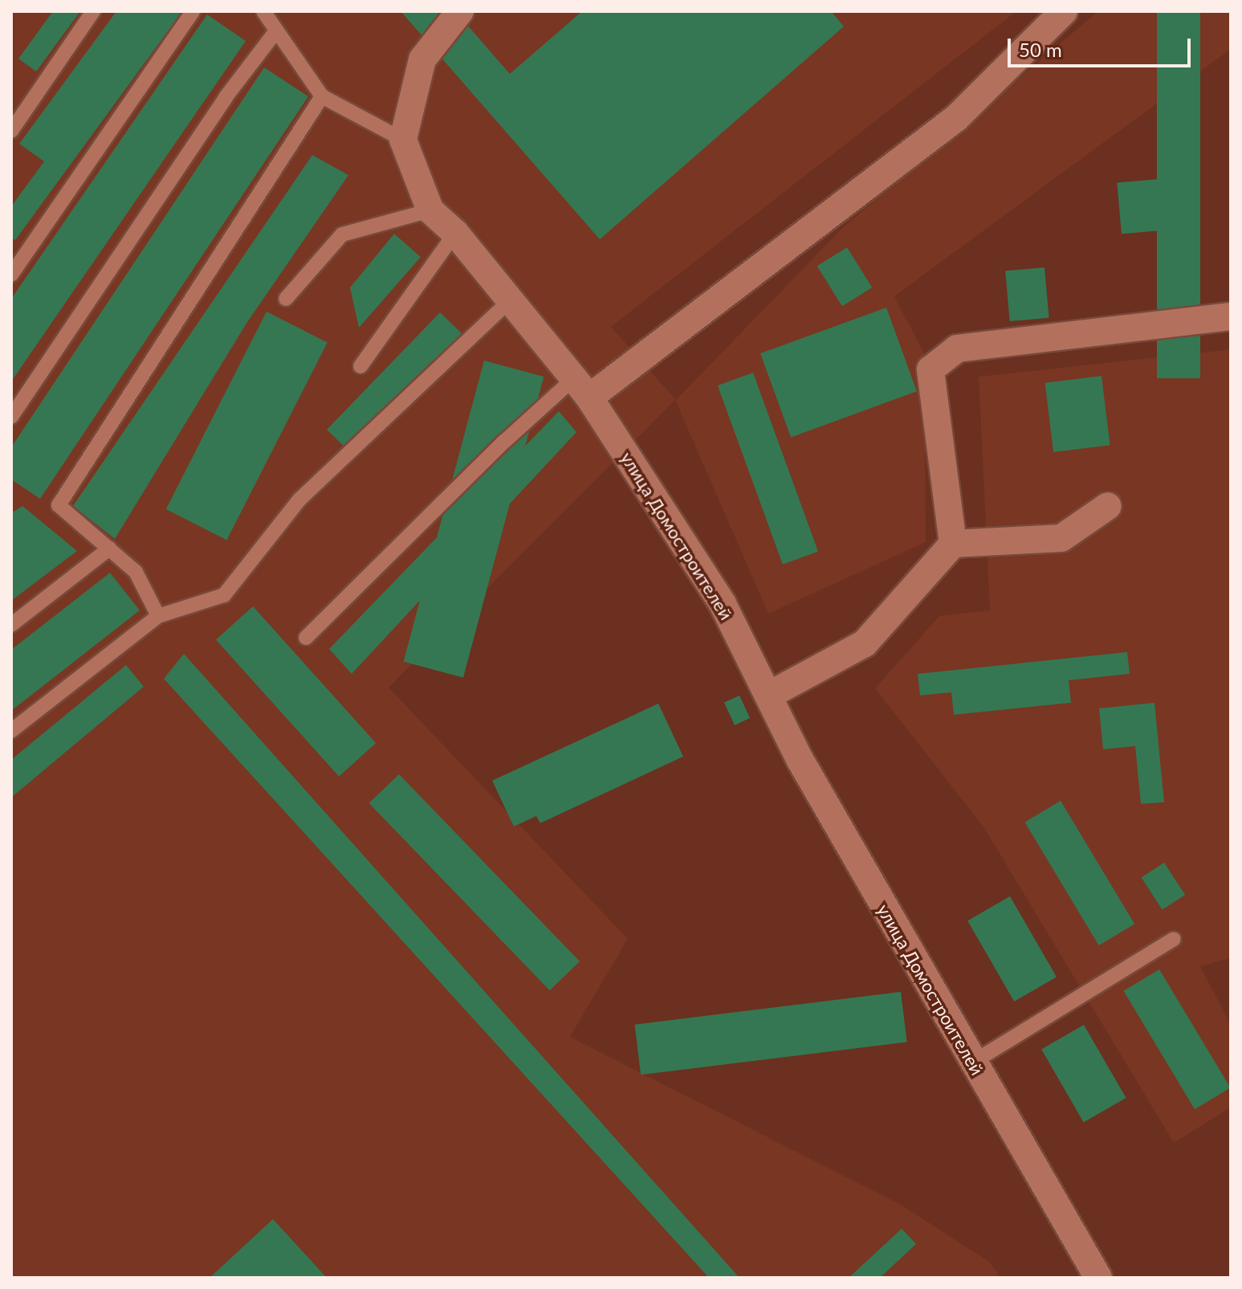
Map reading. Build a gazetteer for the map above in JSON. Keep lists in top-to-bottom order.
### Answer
{
  "streets": {
    "street": ["улица Домостроителей"]
  },
  "scale_bar": "50 m"
}
